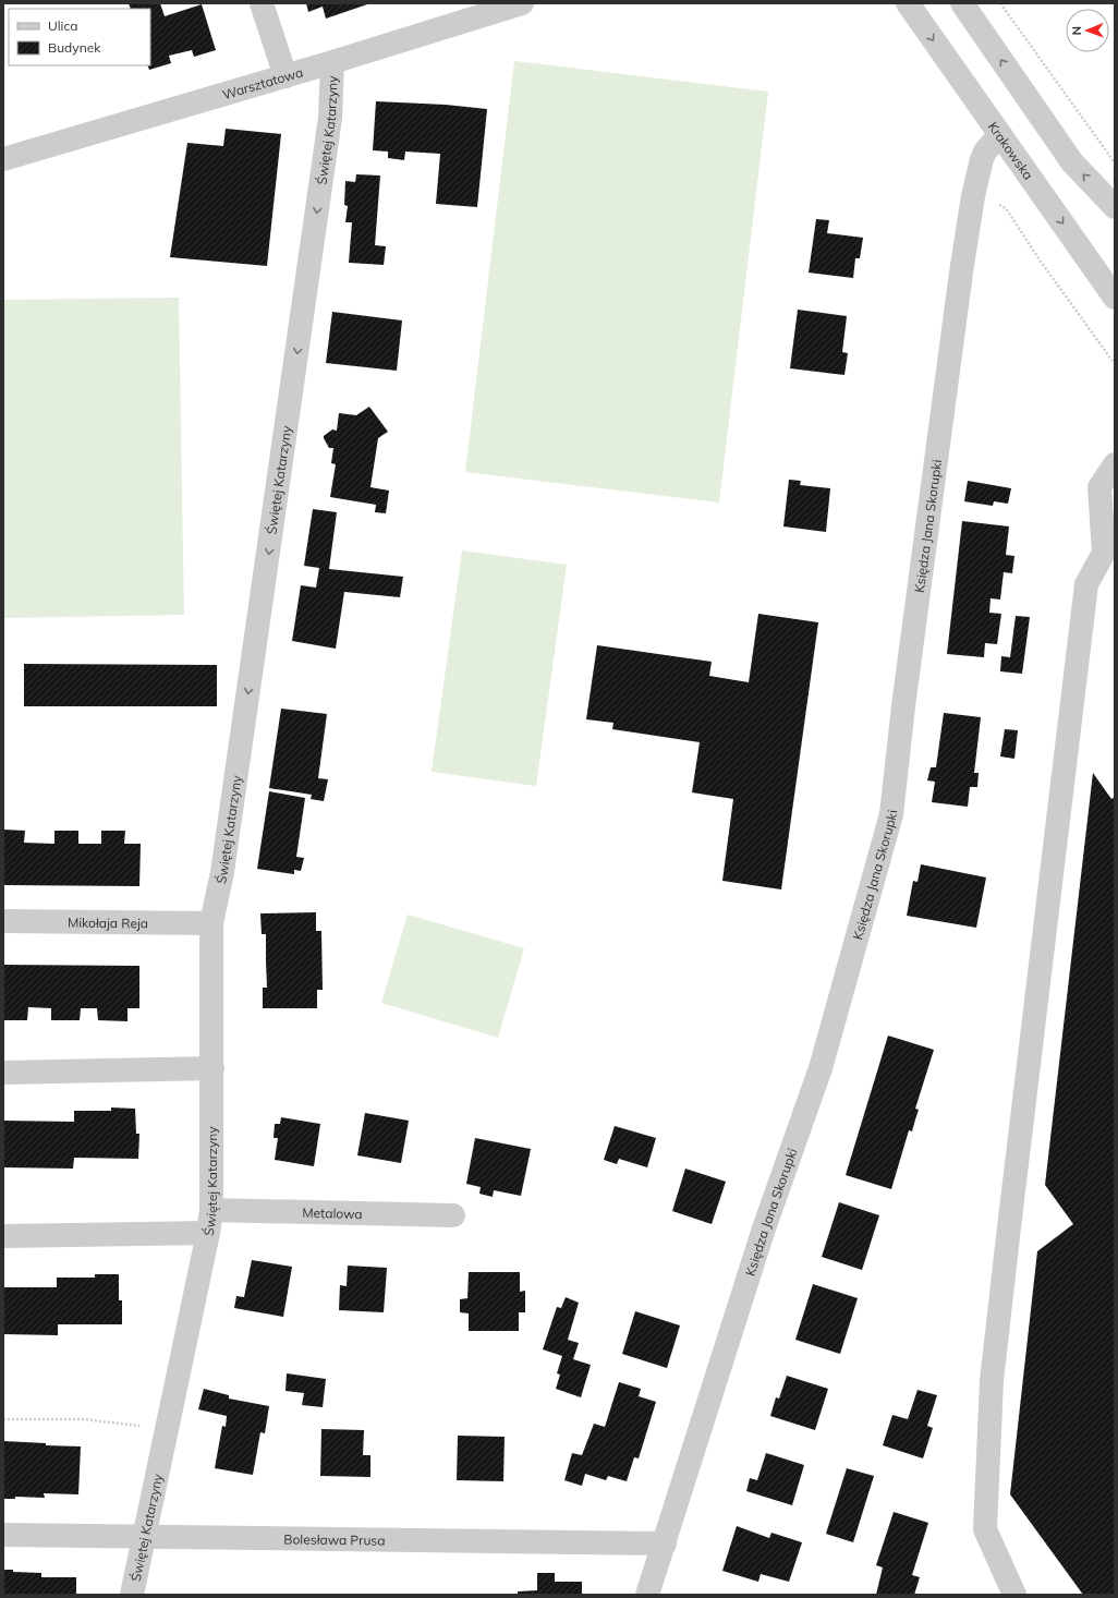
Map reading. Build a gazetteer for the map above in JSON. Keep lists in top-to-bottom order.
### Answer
{
  "streets": {
    "street": [
      "Warsztatowa",
      "Świętej Katarzyny",
      "Krakowska",
      "Księdza Jana Skorupki",
      "Mikołaja Reja",
      "Metalowa",
      "Bolesława Prusa"
    ]
  },
  "crossings": [
    ["Warsztatowa", "Świętej Katarzyny"],
    ["Świętej Katarzyny", "Mikołaja Reja"],
    ["Świętej Katarzyny", "Metalowa"],
    ["Świętej Katarzyny", "Bolesława Prusa"],
    ["Krakowska", "Księdza Jana Skorupki"],
    ["Księdza Jana Skorupki", "Bolesława Prusa"]
  ],
  "one_way": ["Świętej Katarzyny"],
  "legend": ["Ulica", "Budynek"],
  "north": "left"
}
